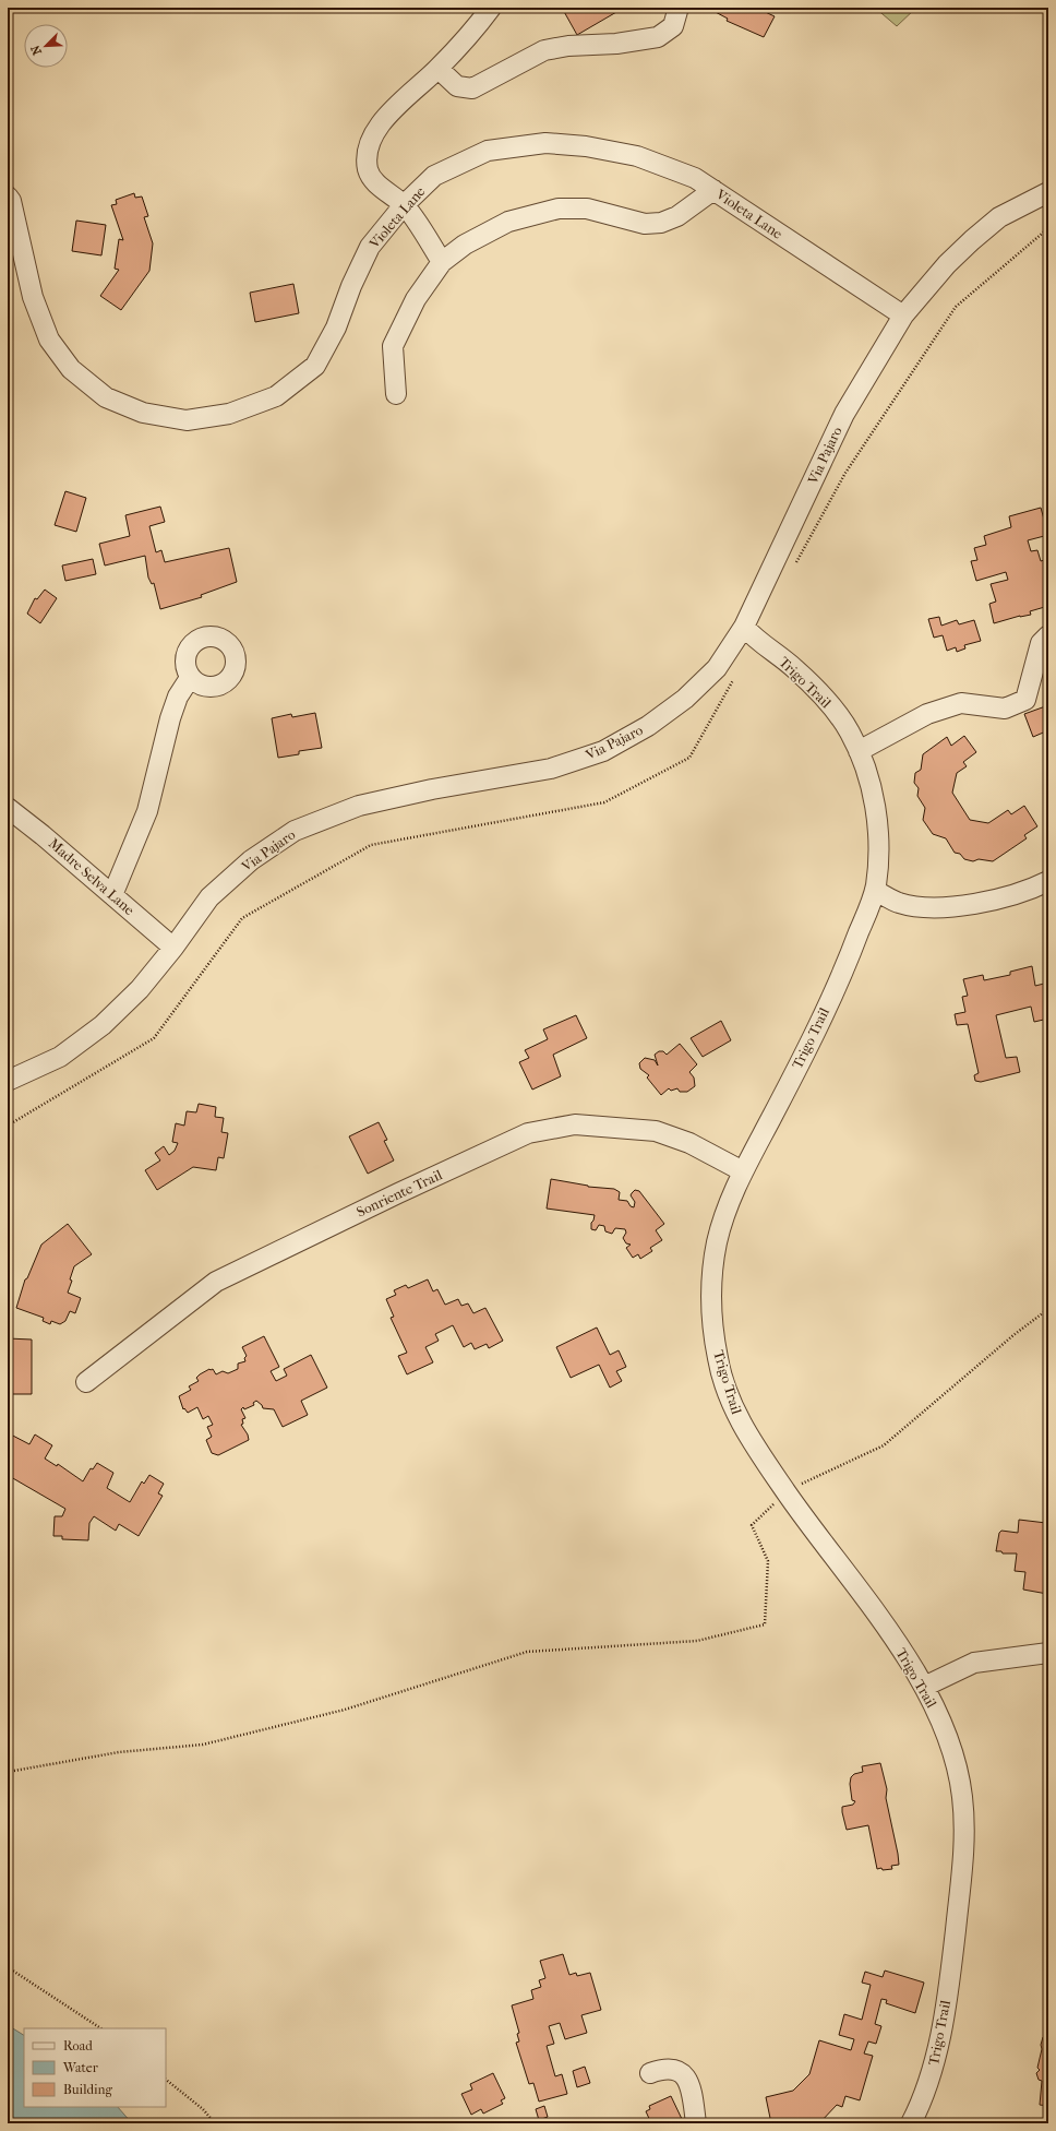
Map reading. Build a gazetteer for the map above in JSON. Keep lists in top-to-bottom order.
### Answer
{
  "streets": {
    "street": [
      "Violeta Lane",
      "Via Pajaro",
      "Trigo Trail",
      "Madre Selva Lane",
      "Sonriente Trail"
    ]
  },
  "crossings": [
    ["Violeta Lane", "Via Pajaro"],
    ["Via Pajaro", "Trigo Trail"],
    ["Via Pajaro", "Madre Selva Lane"],
    ["Trigo Trail", "Sonriente Trail"]
  ],
  "legend": ["Road", "Water", "Building"],
  "north": "bottom left"
}
